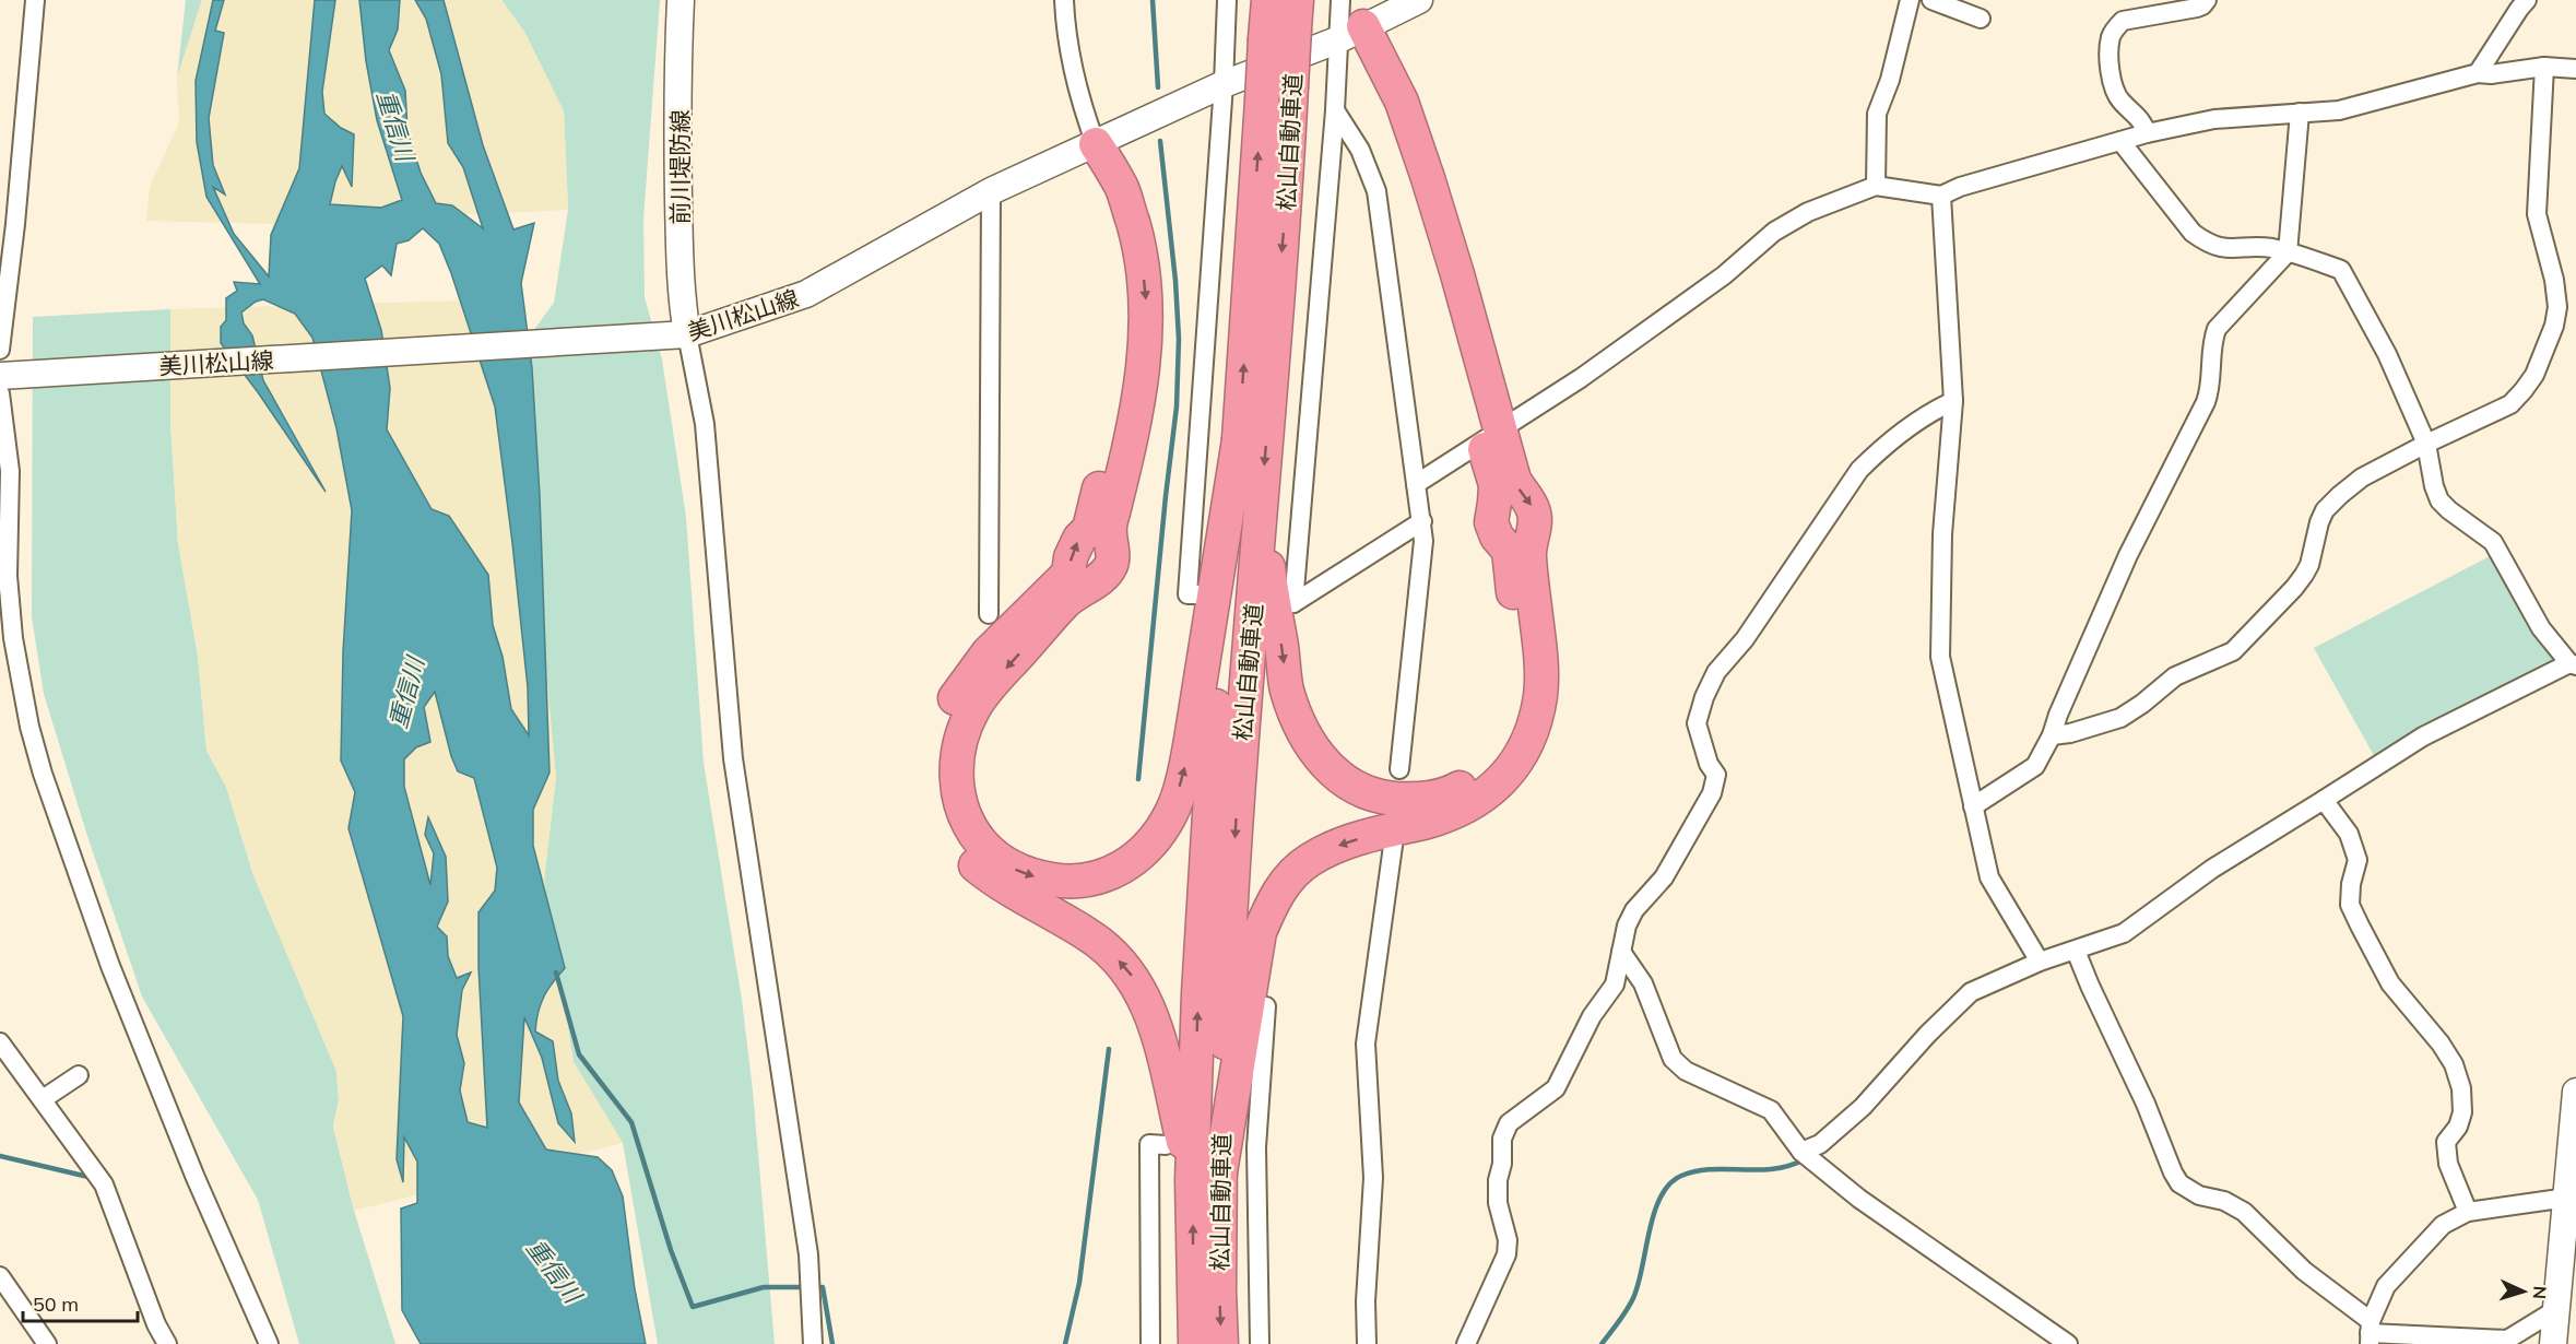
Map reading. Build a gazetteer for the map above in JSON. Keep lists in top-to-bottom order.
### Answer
{
  "streets": {
    "highway": ["松山自動車道"],
    "main road": ["前川堤防線", "美川松山線"]
  },
  "crossings": [
    ["前川堤防線", "美川松山線"]
  ],
  "water": ["重信川"],
  "scale_bar": "50 m",
  "north": "right"
}
